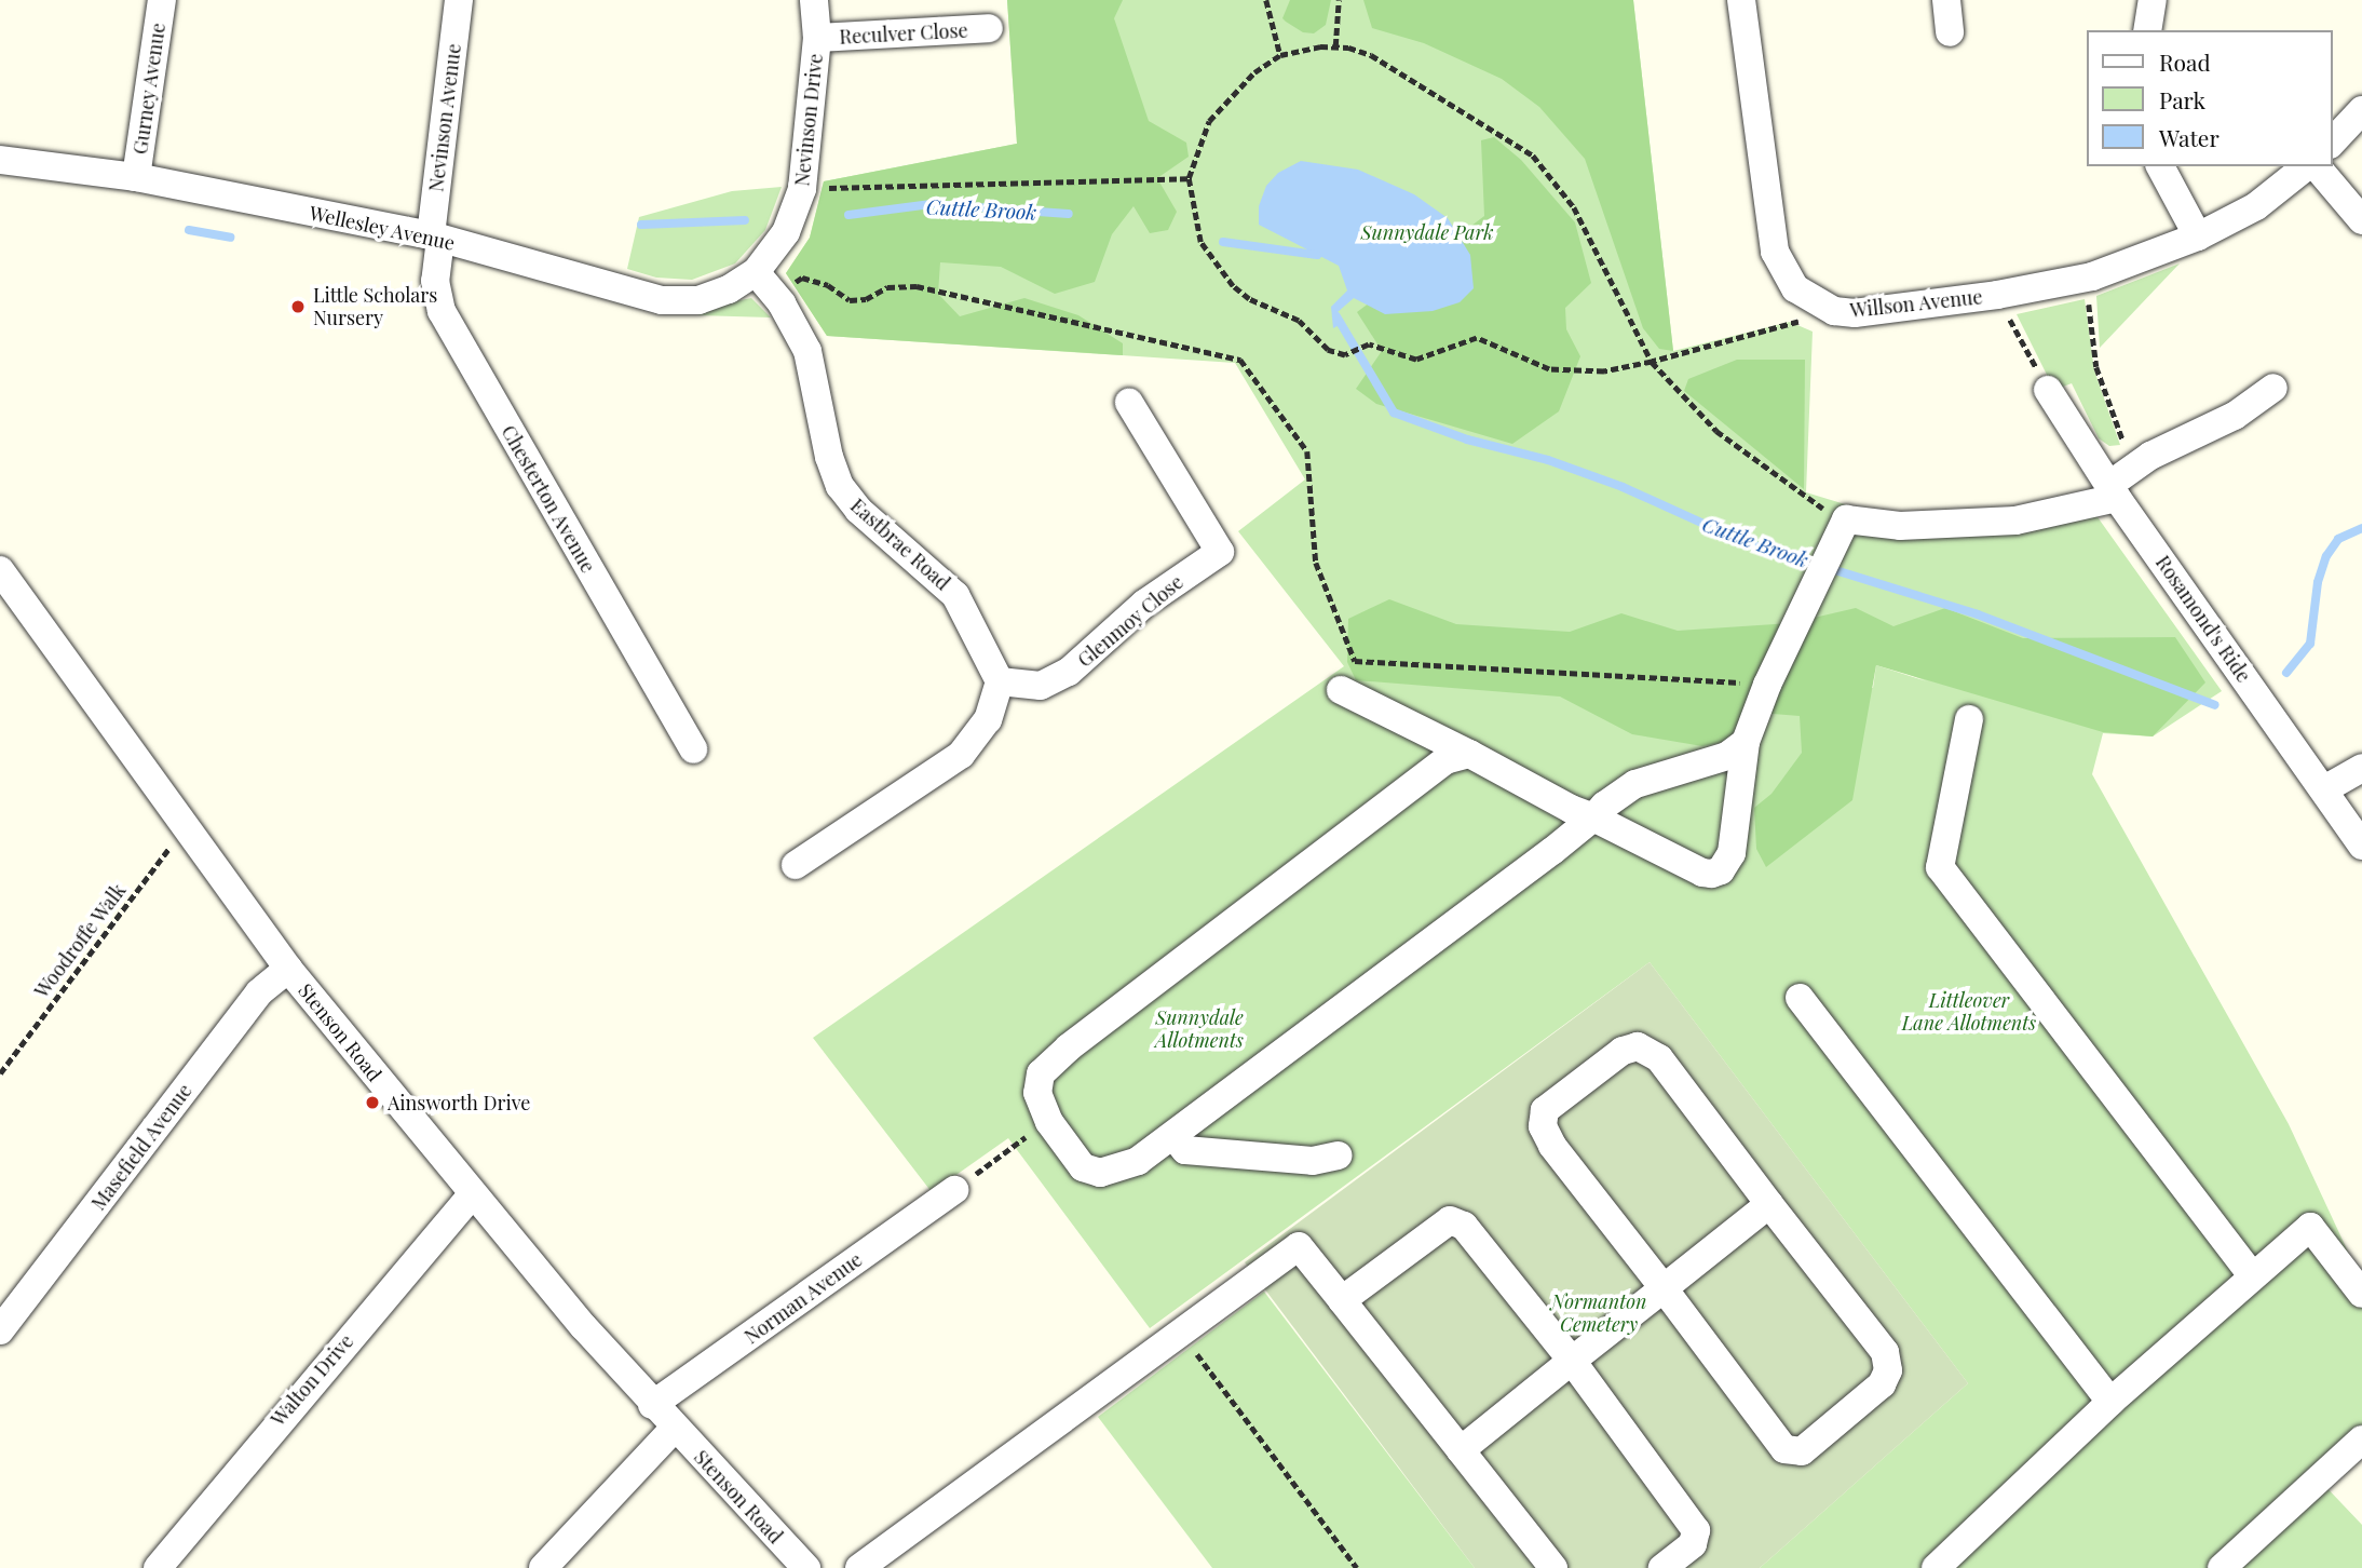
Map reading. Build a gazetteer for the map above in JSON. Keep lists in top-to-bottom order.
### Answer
{
  "streets": {
    "street": [
      "Reculver Close",
      "Gurney Avenue",
      "Nevinson Avenue",
      "Nevinson Drive",
      "Wellesley Avenue",
      "Willson Avenue",
      "Chesterton Avenue",
      "Eastbrae Road",
      "Rosamond's Ride",
      "Glenmoy Close",
      "Stenson Road",
      "Masefield Avenue",
      "Norman Avenue",
      "Walton Drive"
    ],
    "path": ["Woodroffe Walk"]
  },
  "crossings": [
    ["Reculver Close", "Nevinson Drive"],
    ["Gurney Avenue", "Wellesley Avenue"],
    ["Nevinson Avenue", "Wellesley Avenue"],
    ["Nevinson Avenue", "Chesterton Avenue"],
    ["Nevinson Drive", "Wellesley Avenue"],
    ["Nevinson Drive", "Eastbrae Road"],
    ["Wellesley Avenue", "Chesterton Avenue"],
    ["Wellesley Avenue", "Eastbrae Road"],
    ["Eastbrae Road", "Glenmoy Close"],
    ["Woodroffe Walk", "Stenson Road"],
    ["Stenson Road", "Masefield Avenue"],
    ["Stenson Road", "Norman Avenue"],
    ["Stenson Road", "Walton Drive"]
  ],
  "water": ["Cuttle Brook"],
  "parks": [
    "Sunnydale Park",
    "Littleover Lane Allotments",
    "Sunnydale Allotments",
    "Normanton Cemetery"
  ],
  "places": ["Little Scholars Nursery", "Ainsworth Drive"],
  "legend": ["Road", "Park", "Water"]
}
